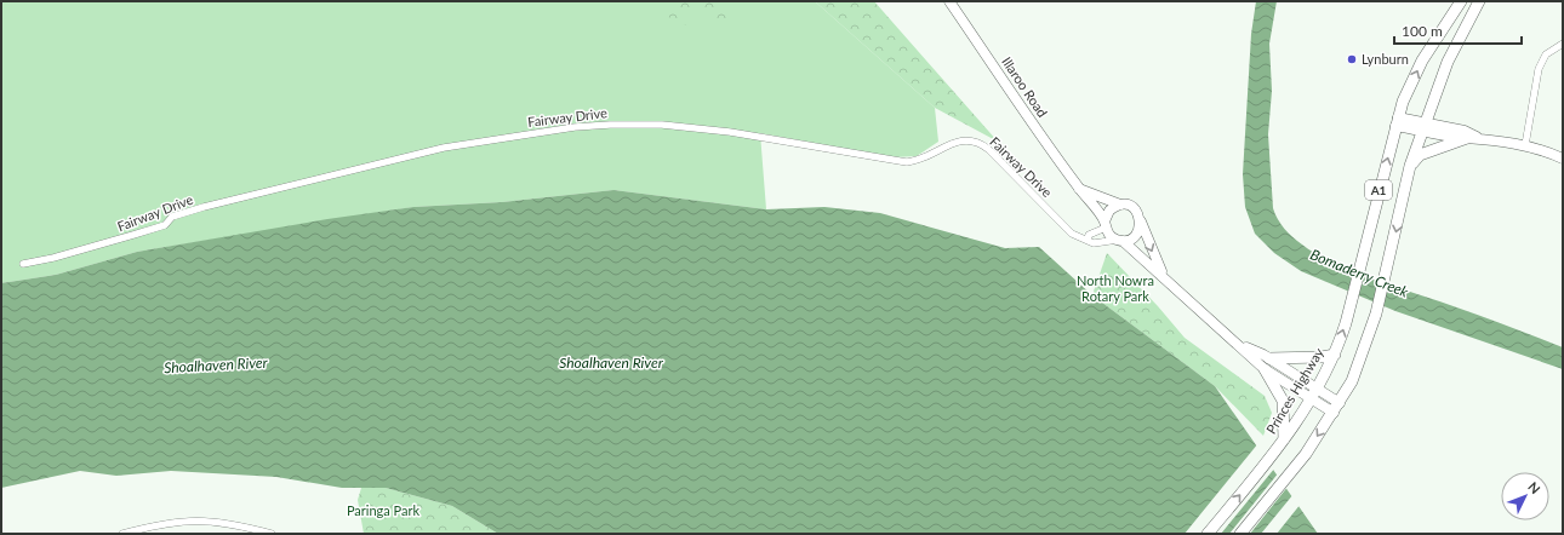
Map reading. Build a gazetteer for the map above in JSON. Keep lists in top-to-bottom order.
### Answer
{
  "streets": {
    "highway": ["A1", "Princes Highway"],
    "main road": ["Illaroo Road"],
    "street": ["Fairway Drive"]
  },
  "crossings": [
    ["Illaroo Road", "Fairway Drive"],
    ["Illaroo Road", "A1"],
    ["Illaroo Road", "Princes Highway"]
  ],
  "water": ["Bomaderry Creek", "Shoalhaven River"],
  "parks": ["North Nowra Rotary Park", "Paringa Park"],
  "places": ["Lynburn"],
  "scale_bar": "100 m",
  "north": "top right"
}
